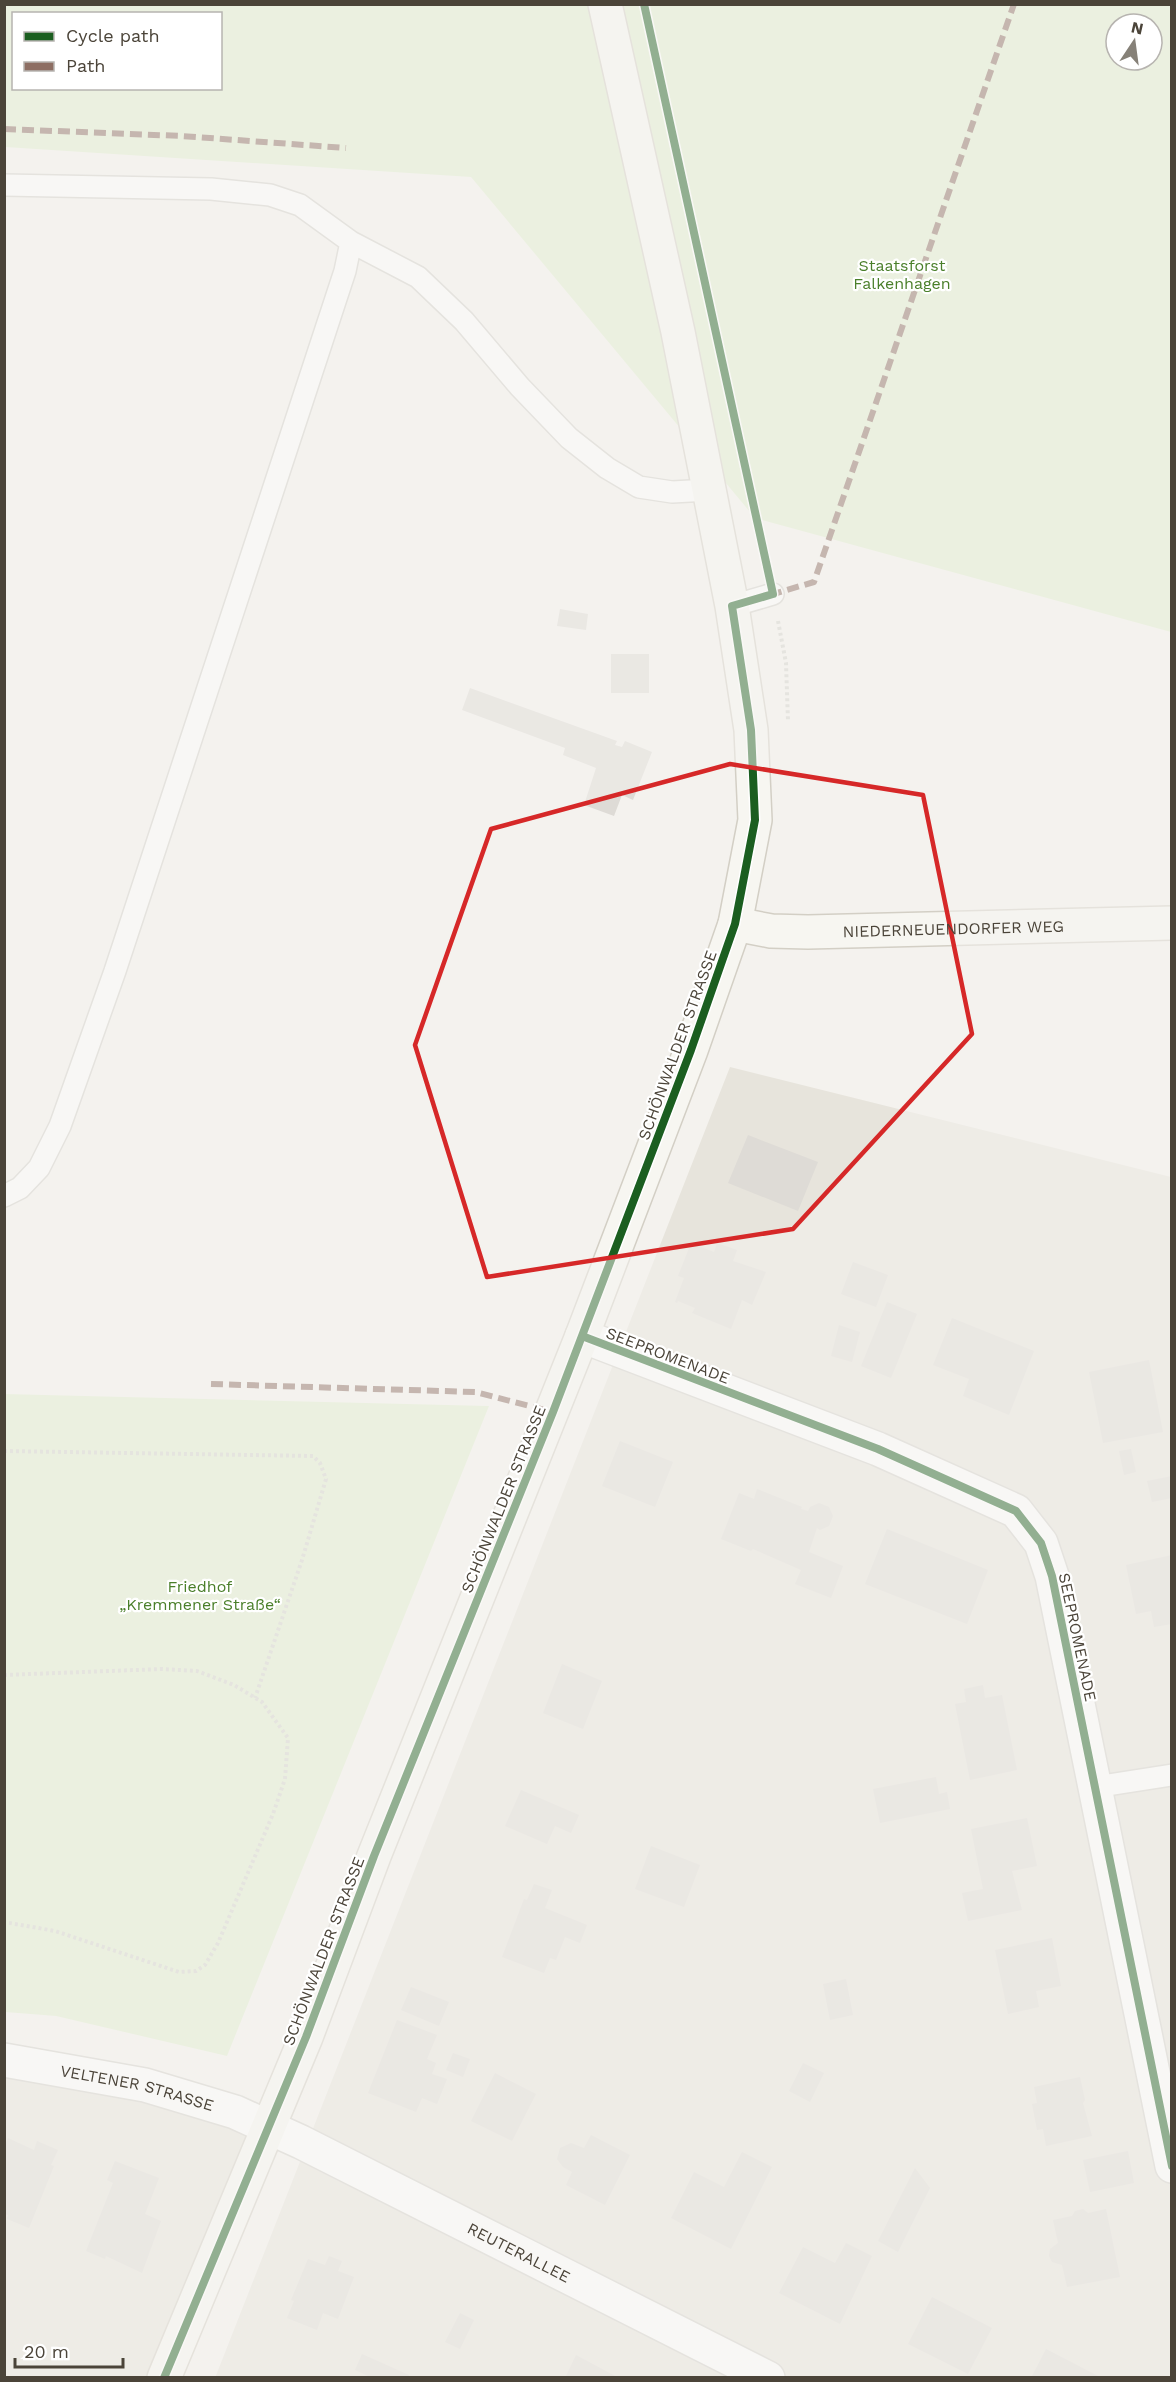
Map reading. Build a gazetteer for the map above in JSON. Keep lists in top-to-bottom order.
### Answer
{
  "streets": {
    "main road": ["NIEDERNEUENDORFER WEG", "SCHÖNWALDER STRASSE"],
    "street": ["SEEPROMENADE", "VELTENER STRASSE", "REUTERALLEE"]
  },
  "crossings": [
    ["NIEDERNEUENDORFER WEG", "SCHÖNWALDER STRASSE"],
    ["SCHÖNWALDER STRASSE", "SEEPROMENADE"],
    ["SCHÖNWALDER STRASSE", "VELTENER STRASSE"],
    ["SCHÖNWALDER STRASSE", "REUTERALLEE"],
    ["VELTENER STRASSE", "REUTERALLEE"]
  ],
  "parks": ["Staatsforst Falkenhagen", "Friedhof „Kremmener Straße“"],
  "legend": ["Cycle path", "Path"],
  "scale_bar": "20 m",
  "north": "top"
}
